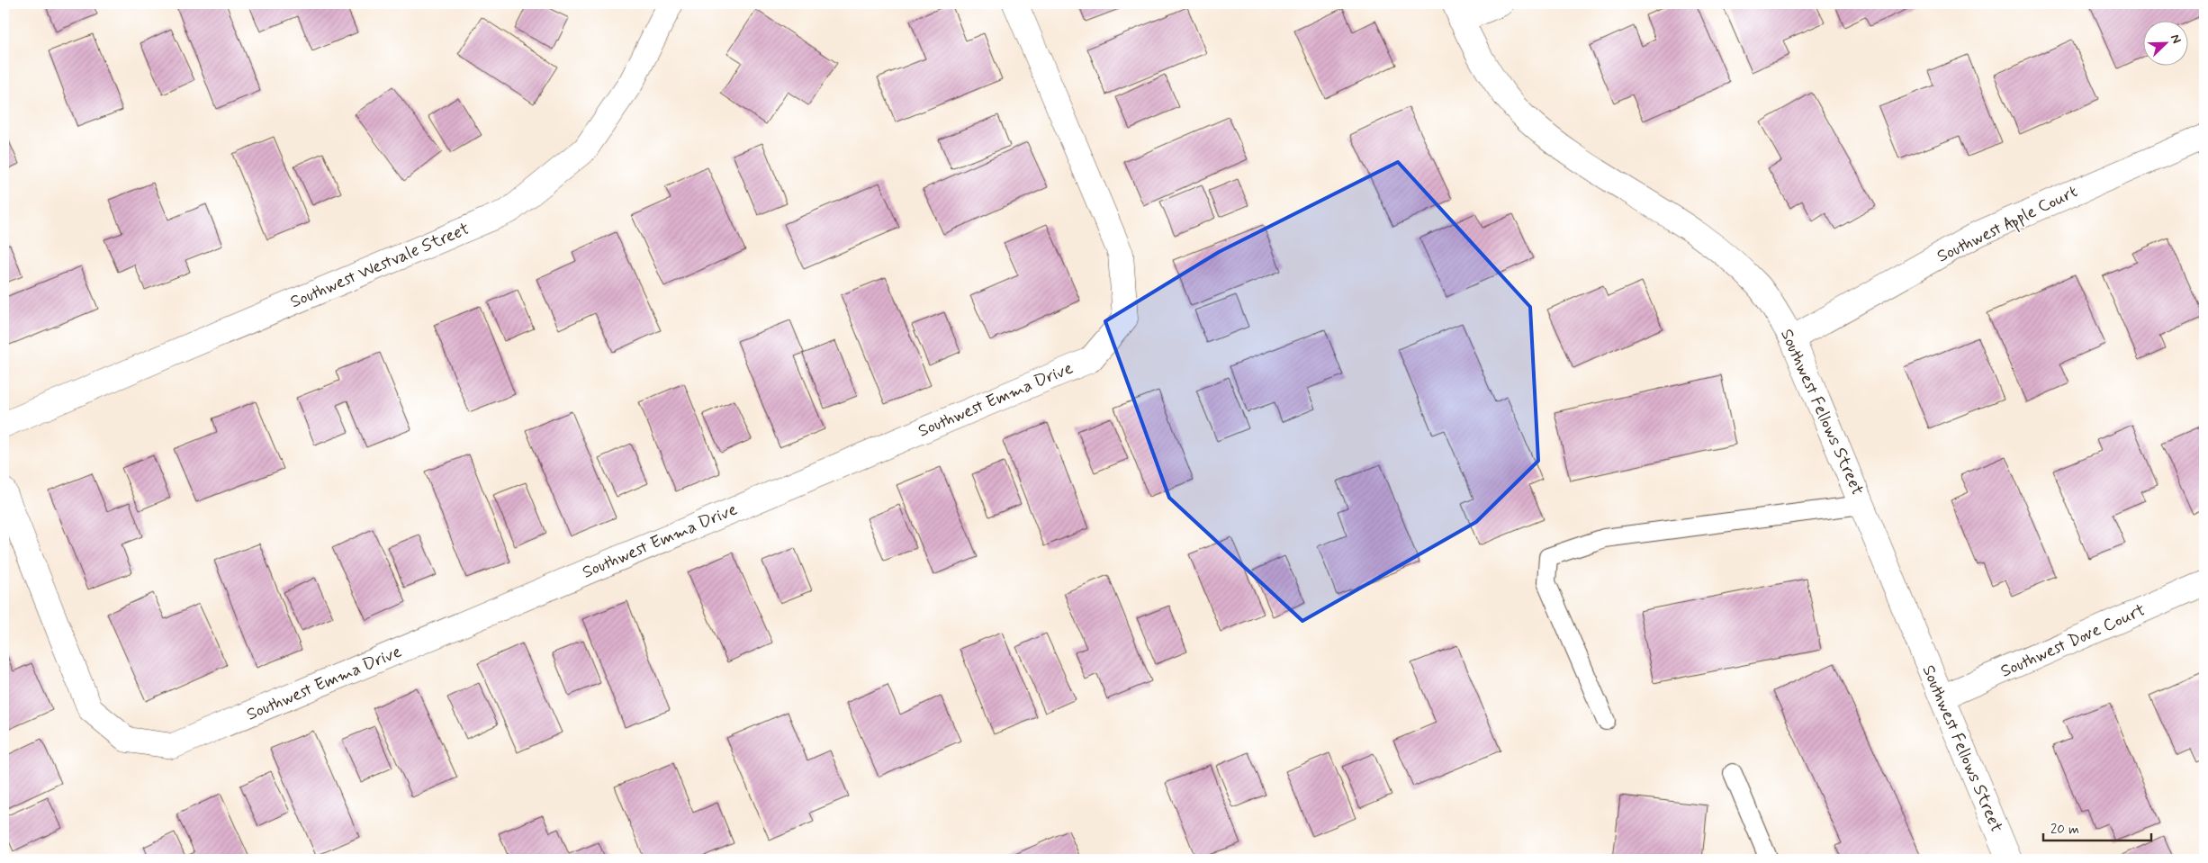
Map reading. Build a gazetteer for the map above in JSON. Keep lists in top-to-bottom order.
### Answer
{
  "streets": {
    "street": [
      "Southwest Apple Court",
      "Southwest Westvale Street",
      "Southwest Emma Drive",
      "Southwest Fellows Street",
      "Southwest Dove Court"
    ]
  },
  "crossings": [
    ["Southwest Apple Court", "Southwest Fellows Street"],
    ["Southwest Fellows Street", "Southwest Dove Court"]
  ],
  "scale_bar": "20 m",
  "north": "top right"
}
